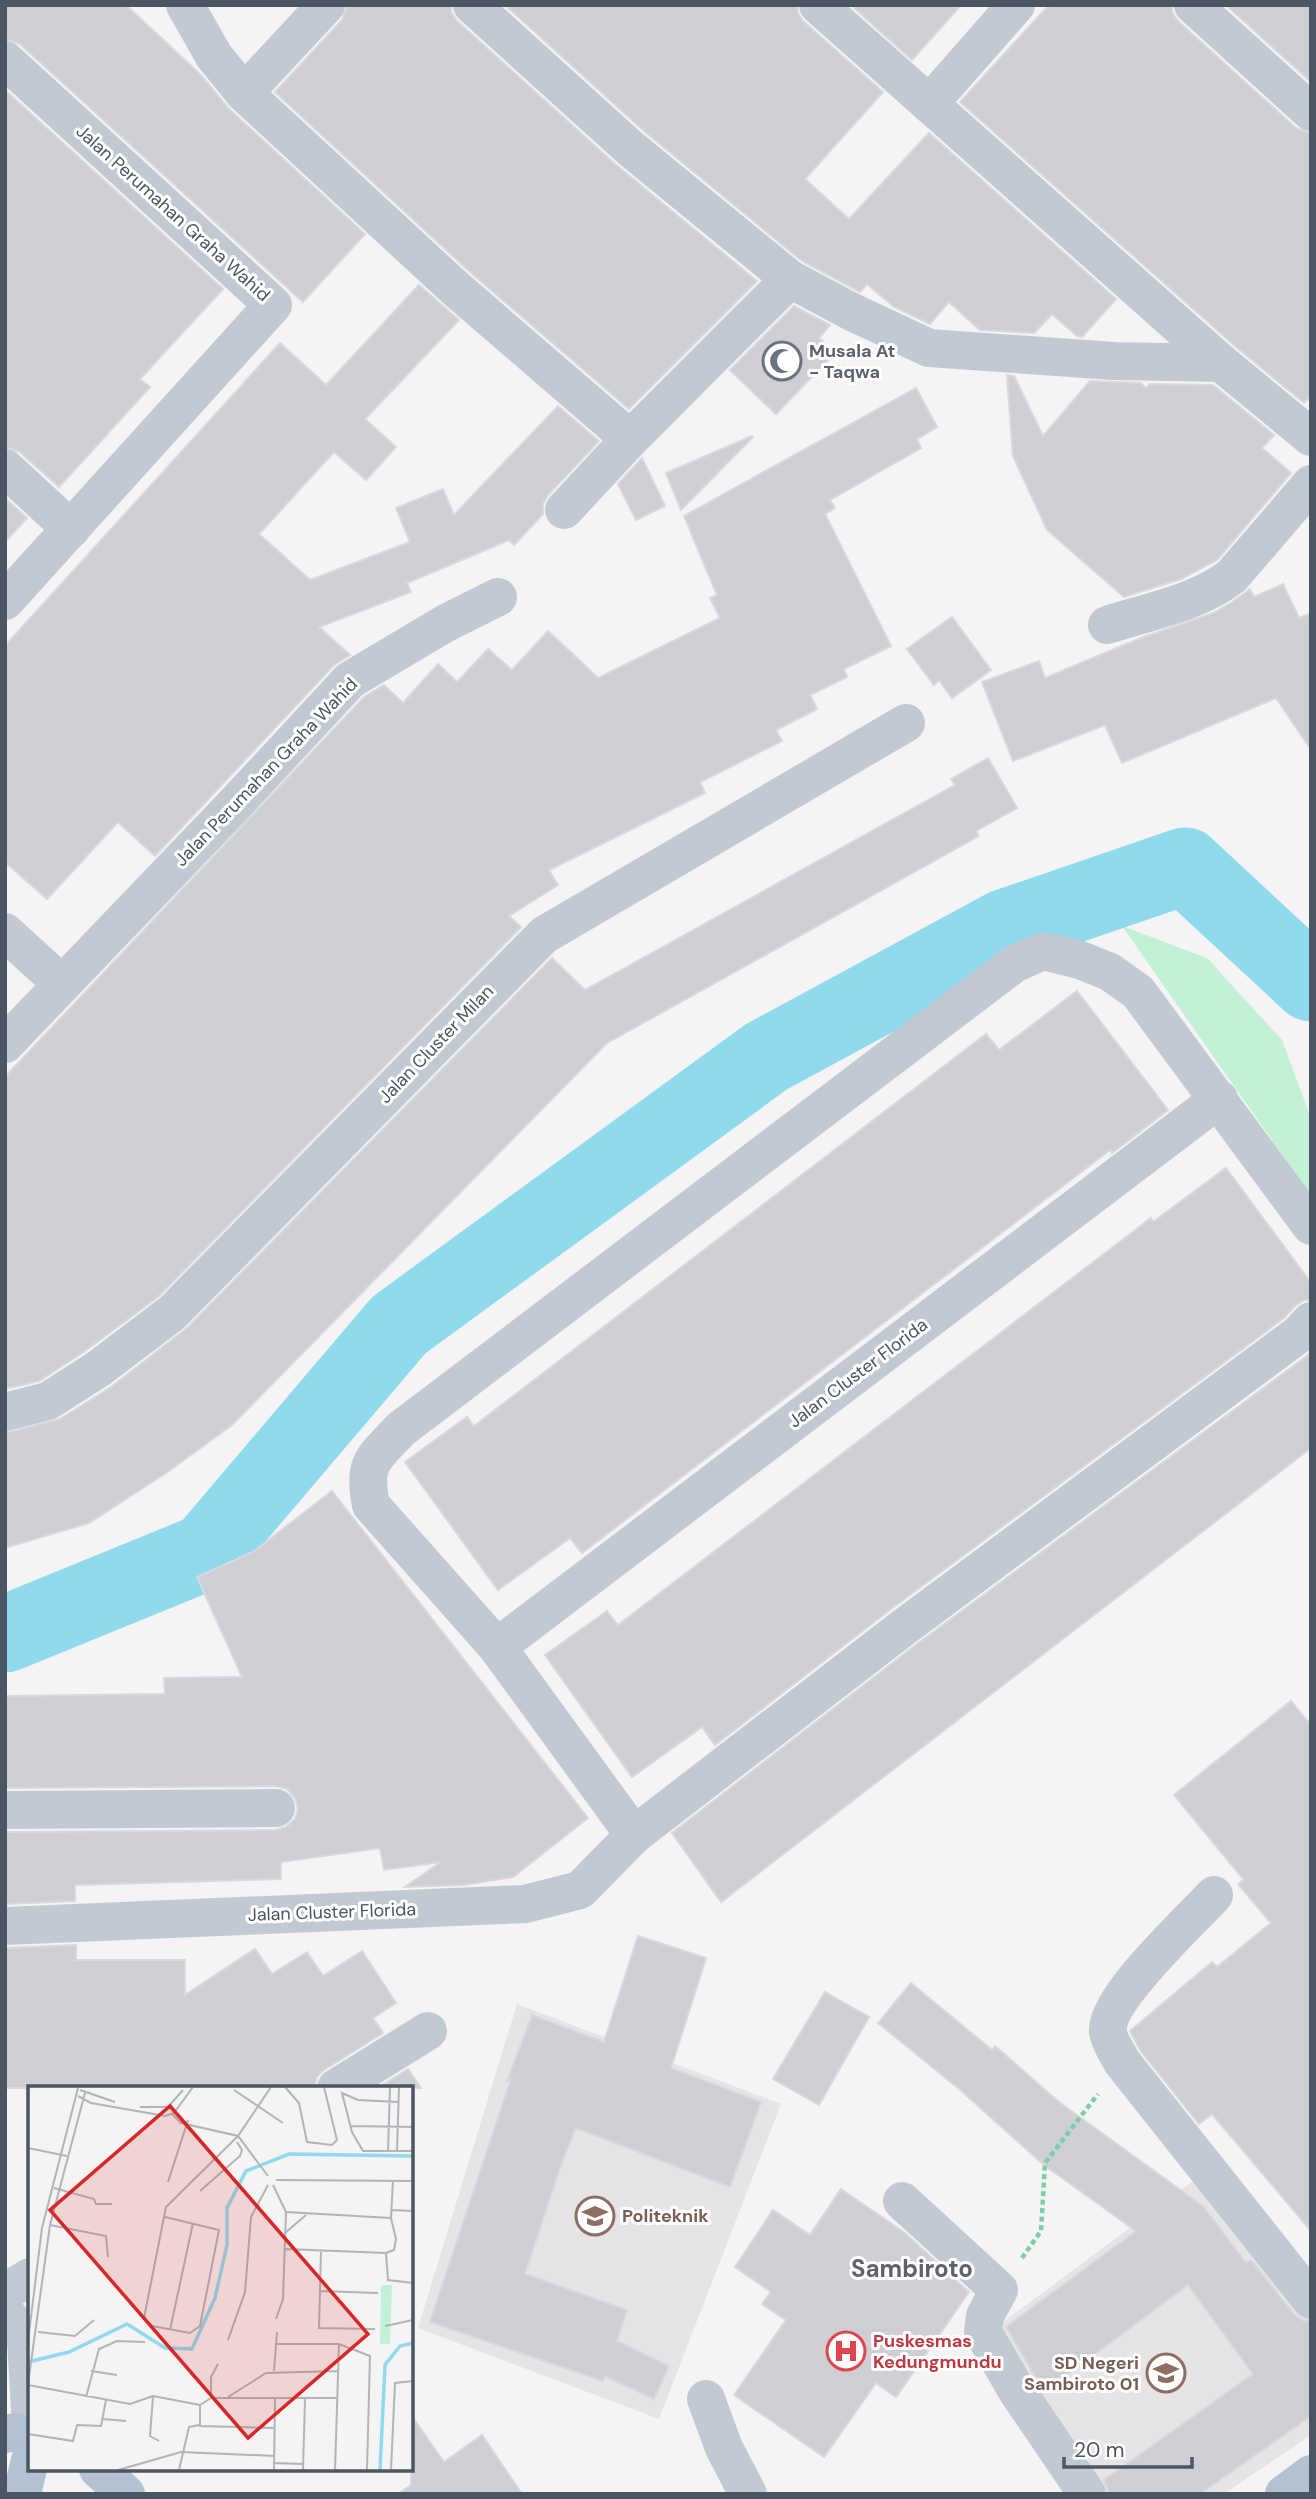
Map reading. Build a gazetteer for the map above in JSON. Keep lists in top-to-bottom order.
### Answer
{
  "streets": {
    "street": ["Jalan Perumahan Graha Wahid", "Jalan Cluster Milan", "Jalan Cluster Florida"]
  },
  "districts": ["Sambiroto"],
  "places": {
    "mosque": ["Musala At - Taqwa"],
    "school or university": ["Politeknik", "SD Negeri Sambiroto 01"],
    "hospital": ["Puskesmas Kedungmundu"]
  },
  "scale_bar": "20 m"
}
